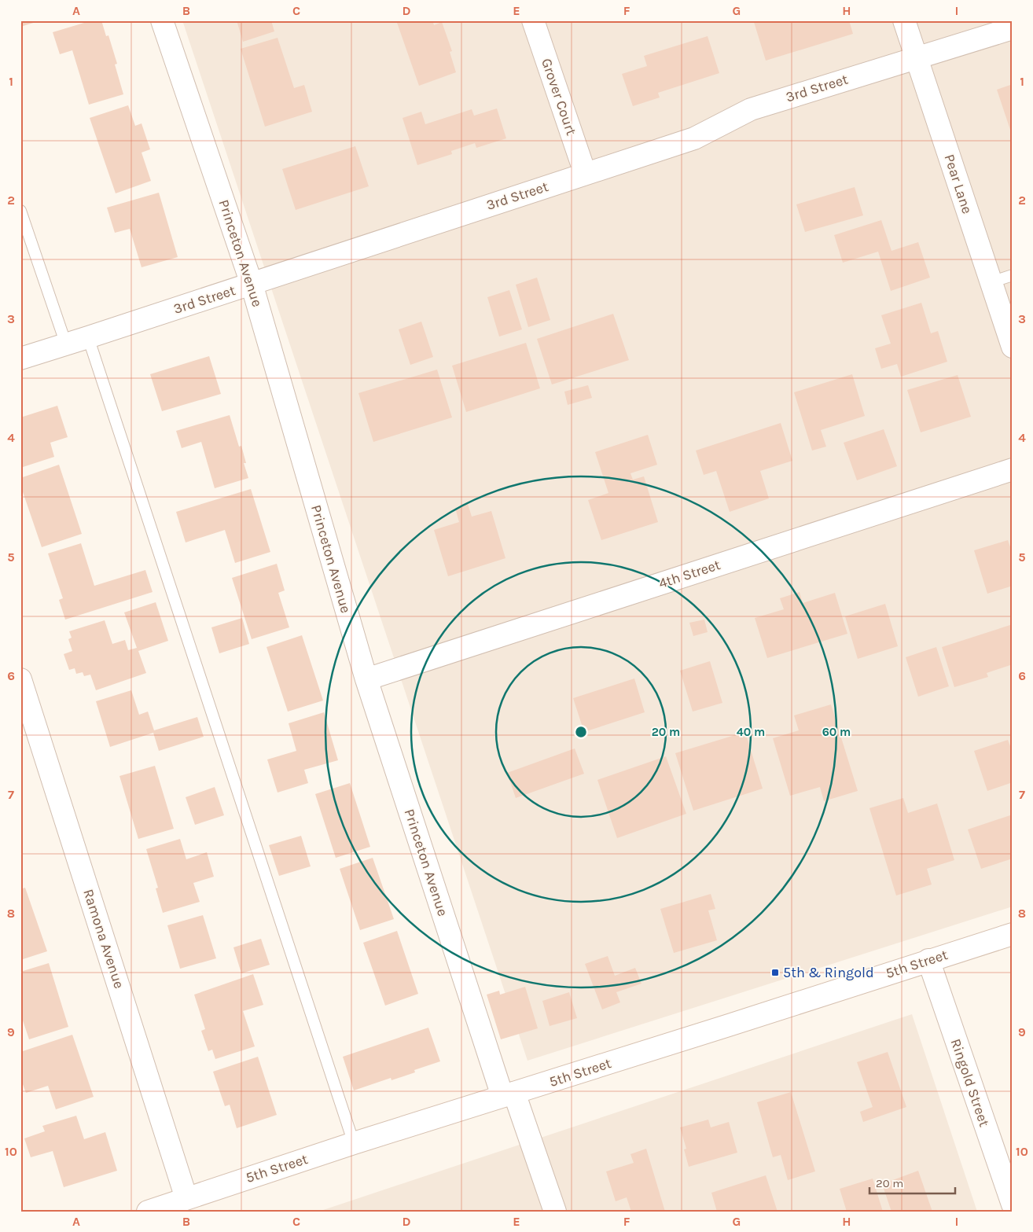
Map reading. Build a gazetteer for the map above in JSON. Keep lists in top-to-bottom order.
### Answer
{
  "streets": {
    "street": [
      "3rd Street",
      "Grover Court",
      "Pear Lane",
      "Princeton Avenue",
      "4th Street",
      "Ramona Avenue",
      "5th Street",
      "Ringold Street"
    ]
  },
  "crossings": [
    ["3rd Street", "Grover Court"],
    ["3rd Street", "Pear Lane"],
    ["3rd Street", "Princeton Avenue"],
    ["Princeton Avenue", "4th Street"],
    ["Princeton Avenue", "5th Street"],
    ["Ramona Avenue", "5th Street"],
    ["5th Street", "Ringold Street"]
  ],
  "places": {
    "transit": ["5th & Ringold"]
  },
  "scale_bar": "20 m",
  "grid": {
    "columns": [
      "A",
      "B",
      "C",
      "D",
      "E",
      "F",
      "G",
      "H",
      "I"
    ],
    "rows": [
      "1",
      "2",
      "3",
      "4",
      "5",
      "6",
      "7",
      "8",
      "9",
      "10"
    ]
  },
  "rings": ["20 m", "40 m", "60 m"]
}
